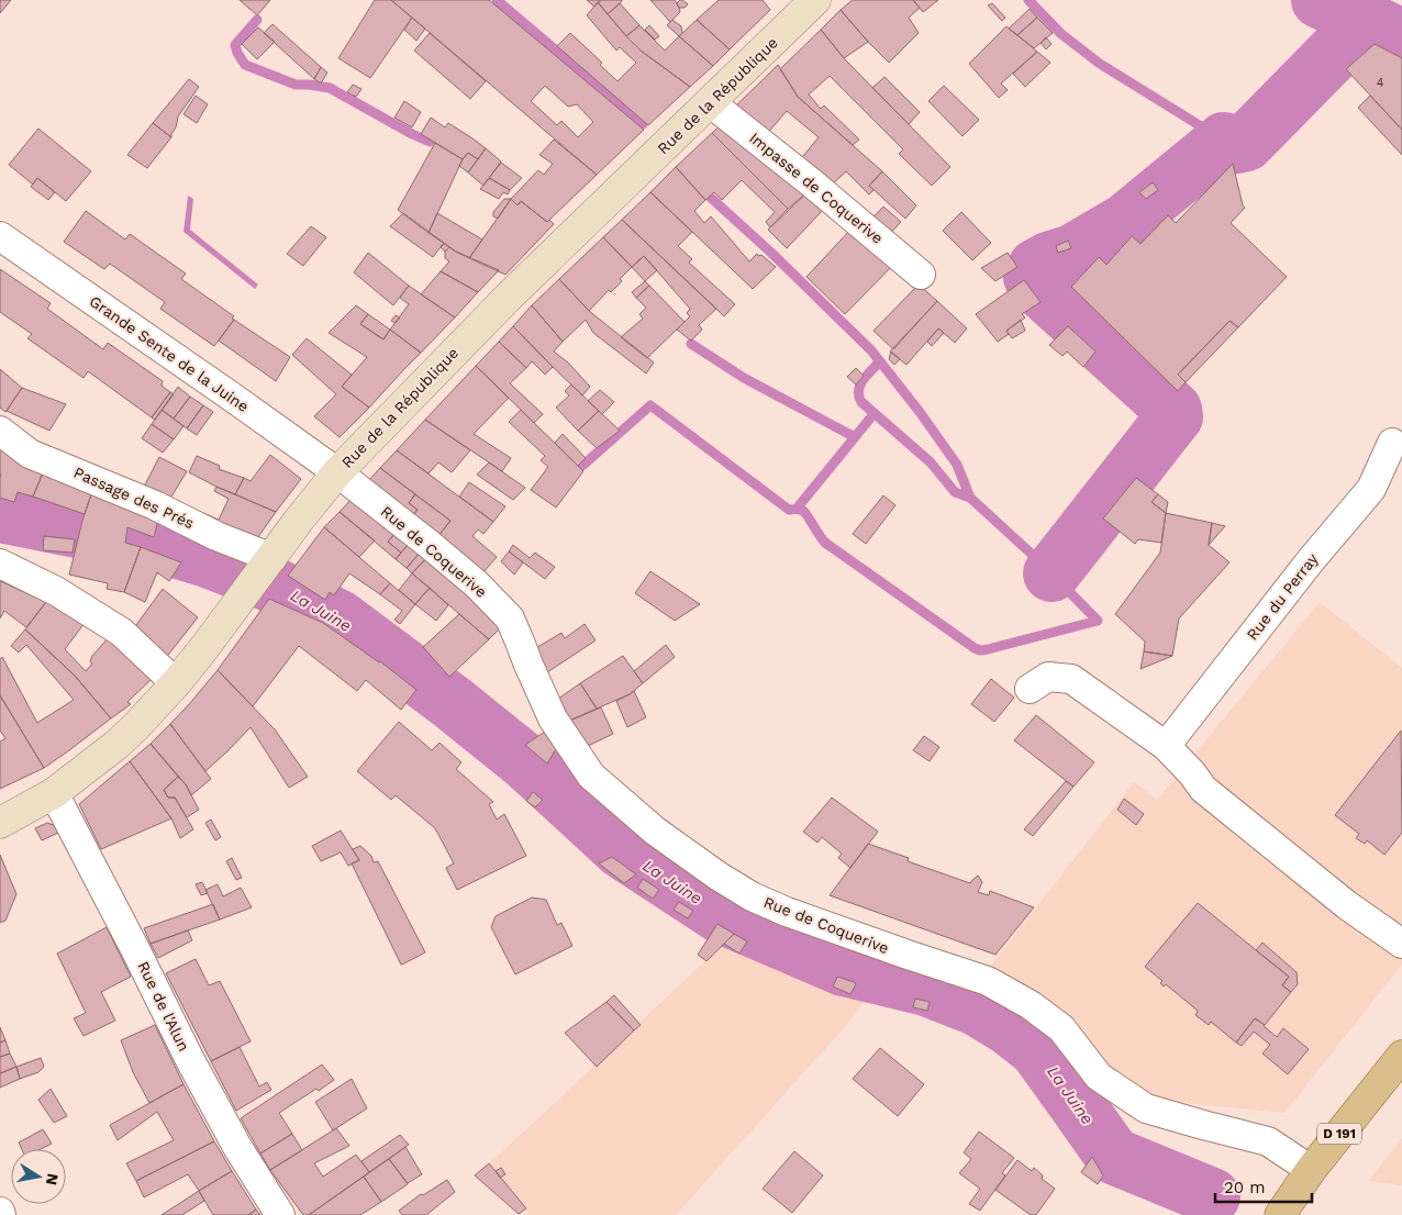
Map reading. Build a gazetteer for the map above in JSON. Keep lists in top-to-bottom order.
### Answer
{
  "streets": {
    "main road": ["D 191"],
    "street": [
      "Rue de la République",
      "Impasse de Coquerive",
      "Grande Sente de la Juine",
      "Passage des Prés",
      "Rue de Coquerive",
      "Rue du Perray",
      "Rue de l'Alun"
    ]
  },
  "crossings": [
    ["Rue de la République", "Impasse de Coquerive"],
    ["Rue de la République", "Grande Sente de la Juine"],
    ["Rue de la République", "Passage des Prés"],
    ["Rue de la République", "Rue de Coquerive"],
    ["Rue de la République", "Rue de l'Alun"],
    ["Grande Sente de la Juine", "Rue de Coquerive"],
    ["Rue de Coquerive", "D 191"]
  ],
  "water": ["La Juine"],
  "house_numbers": ["4"],
  "scale_bar": "20 m",
  "north": "right"
}
